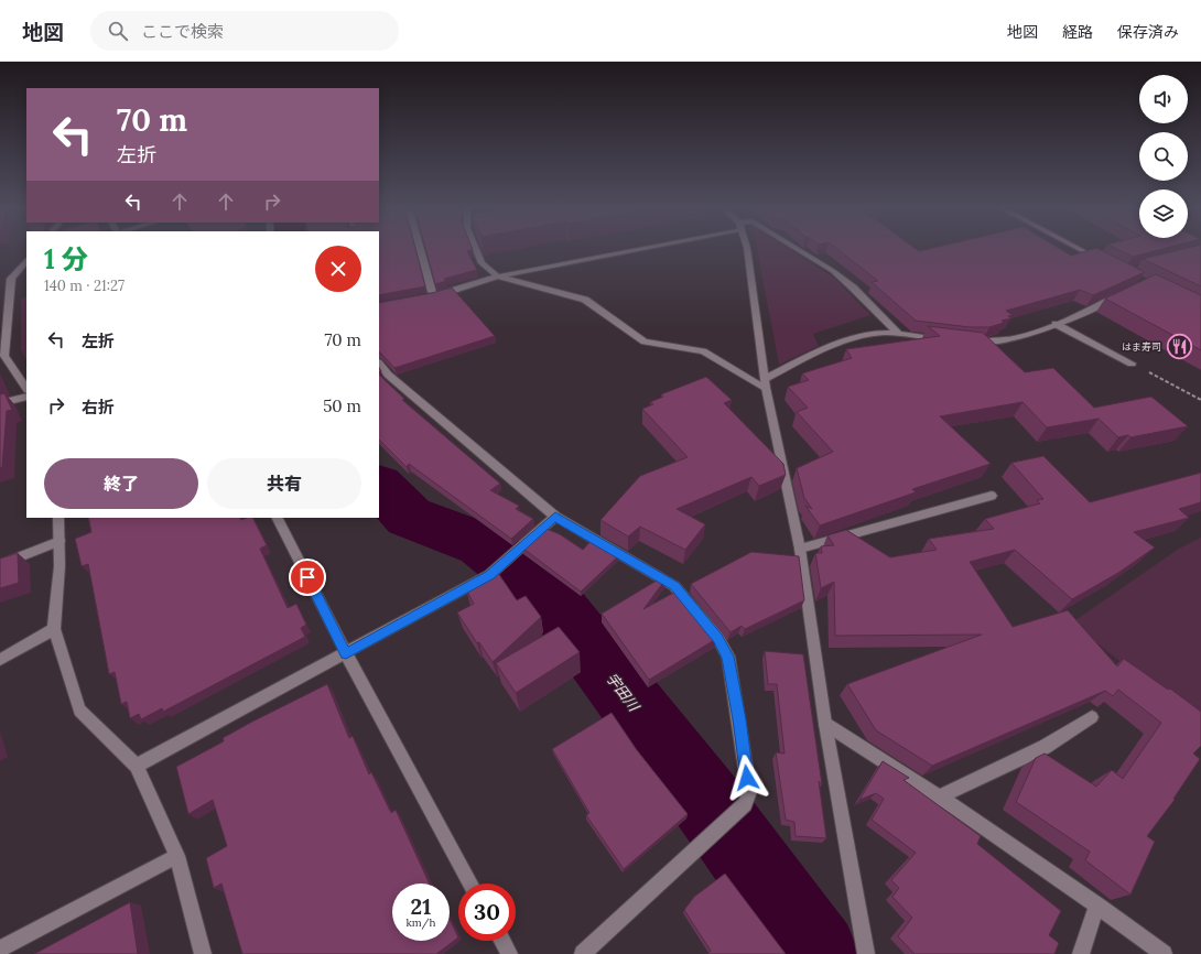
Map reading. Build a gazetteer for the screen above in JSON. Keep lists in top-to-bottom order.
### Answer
{
  "water": ["宇田川"],
  "places": {
    "restaurant": ["はま寿司"]
  },
  "page": {
    "header": "地図",
    "search": "ここで検索",
    "nav": ["地図", "経路", "保存済み"],
    "turn": ["70 m", "左折"],
    "heading": ["1 分", "140 m · 21:27"],
    "list": [
      {
        "name": "左折",
        "value": "70 m"
      },
      {
        "name": "右折",
        "value": "50 m"
      }
    ],
    "buttons": ["終了", "共有"],
    "speed": "21 km/h",
    "limit": "30"
  }
}
